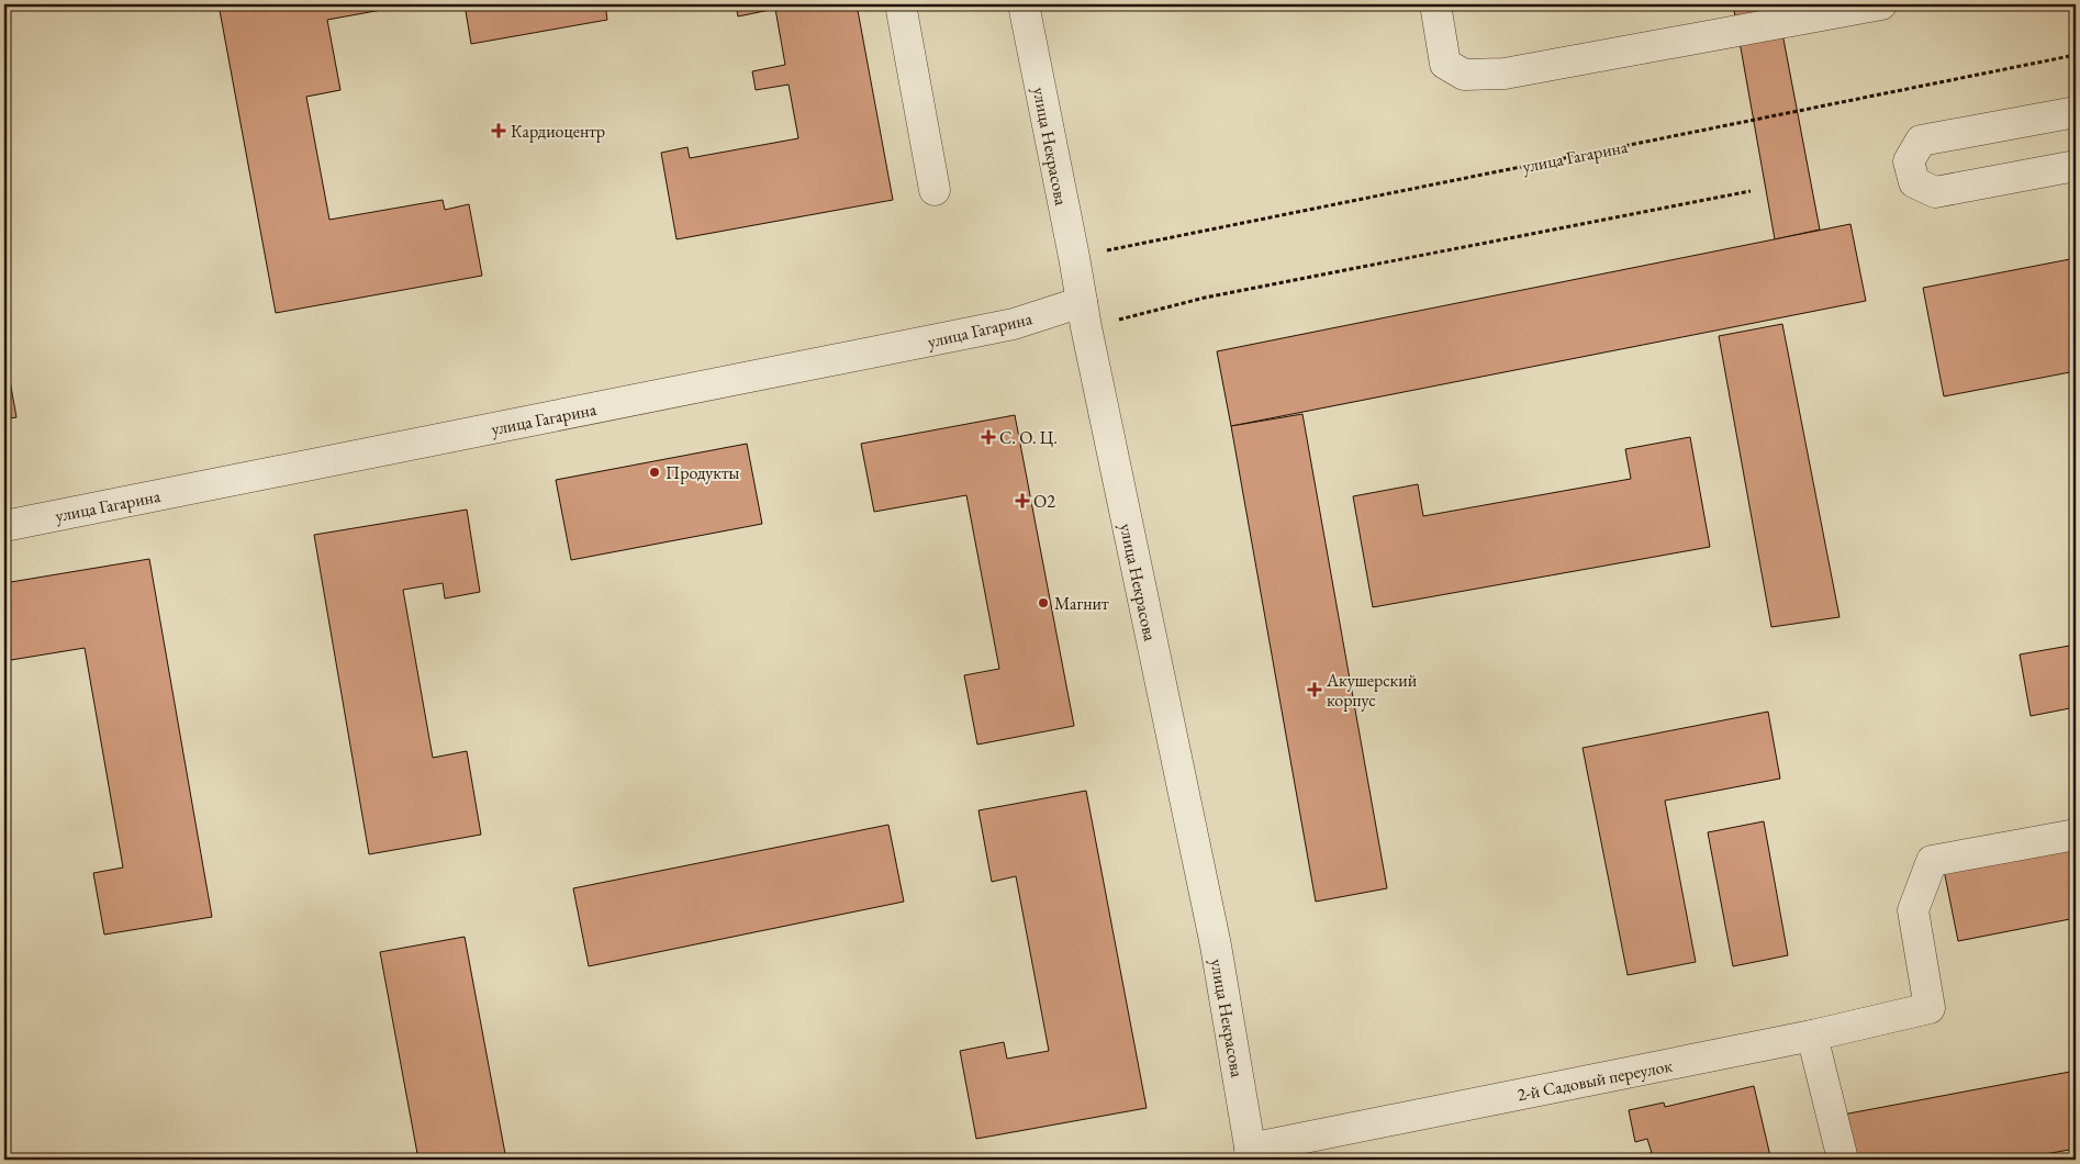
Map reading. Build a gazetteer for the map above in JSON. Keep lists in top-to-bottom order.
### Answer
{
  "streets": {
    "street": ["улица Некрасова", "улица Гагарина", "2-й Садовый переулок"]
  },
  "crossings": [
    ["улица Некрасова", "улица Гагарина"],
    ["улица Некрасова", "2-й Садовый переулок"]
  ],
  "places": {
    "health": [
      "Кардиоцентр",
      "С. О. Ц.",
      "O2",
      "Акушерский корпус"
    ],
    "other": ["Продукты", "Магнит"]
  }
}
